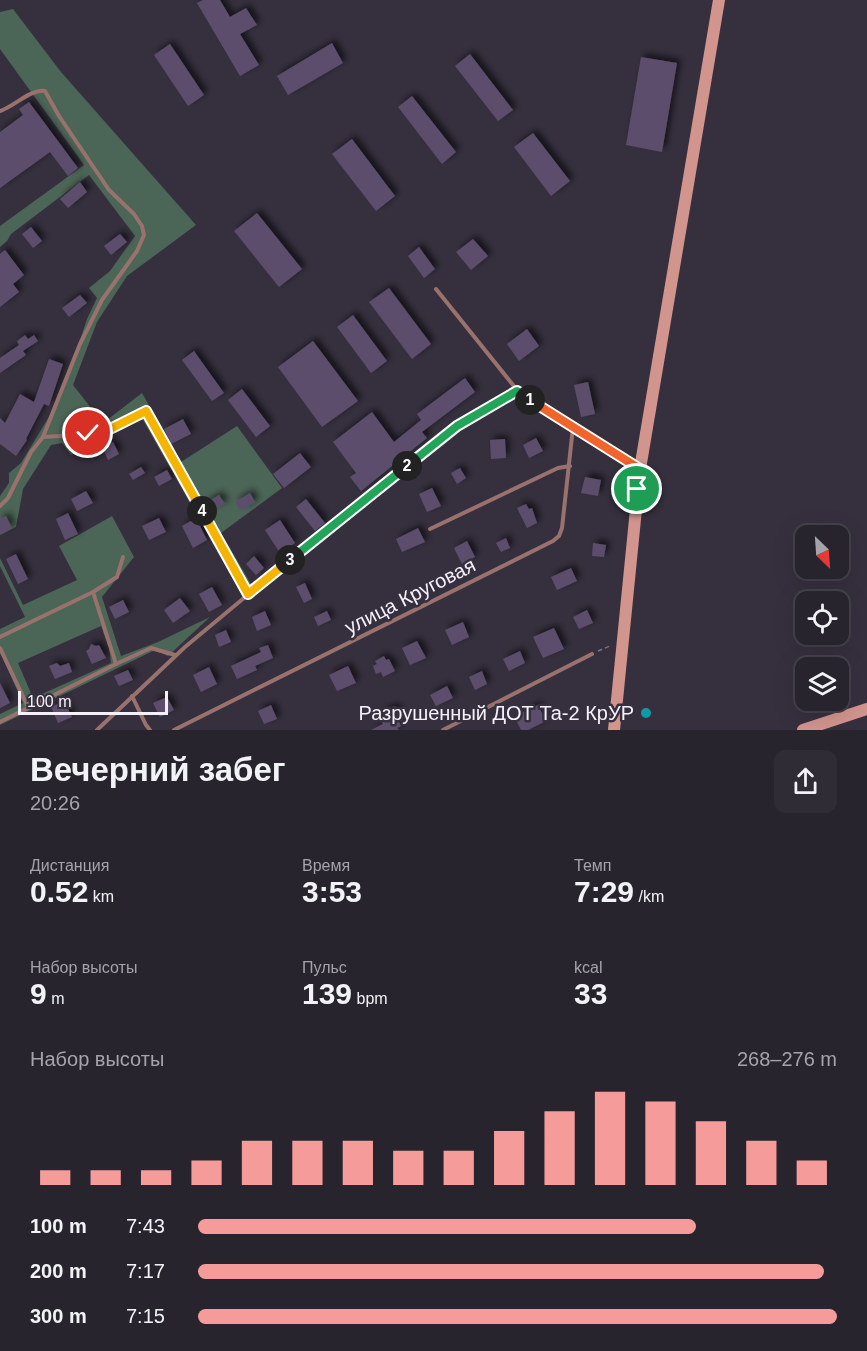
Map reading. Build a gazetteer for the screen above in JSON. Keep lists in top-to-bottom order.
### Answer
{
  "streets": {
    "lane": ["улица Круговая"]
  },
  "places": ["Разрушенный ДОТ Та-2 КрУР"],
  "scale_bar": "100 m",
  "north": "bottom right",
  "page": {
    "pins": [
      "1",
      "2",
      "4",
      "3"
    ],
    "scale": "100 m",
    "heading": ["Вечерний забег", "20:26"],
    "stats": [
      ["Дистанция", "0.52 km"],
      ["Время", "3:53"],
      ["Темп", "7:29 /km"],
      ["Набор высоты", "9 m"],
      ["Пульс", "139 bpm"],
      ["kcal", "33"]
    ],
    "chart": ["Набор высоты", "268–276 m"],
    "list": [
      {
        "name": "100 m",
        "note": "7:43"
      },
      {
        "name": "200 m",
        "note": "7:17"
      },
      {
        "name": "300 m",
        "note": "7:15"
      }
    ]
  }
}
